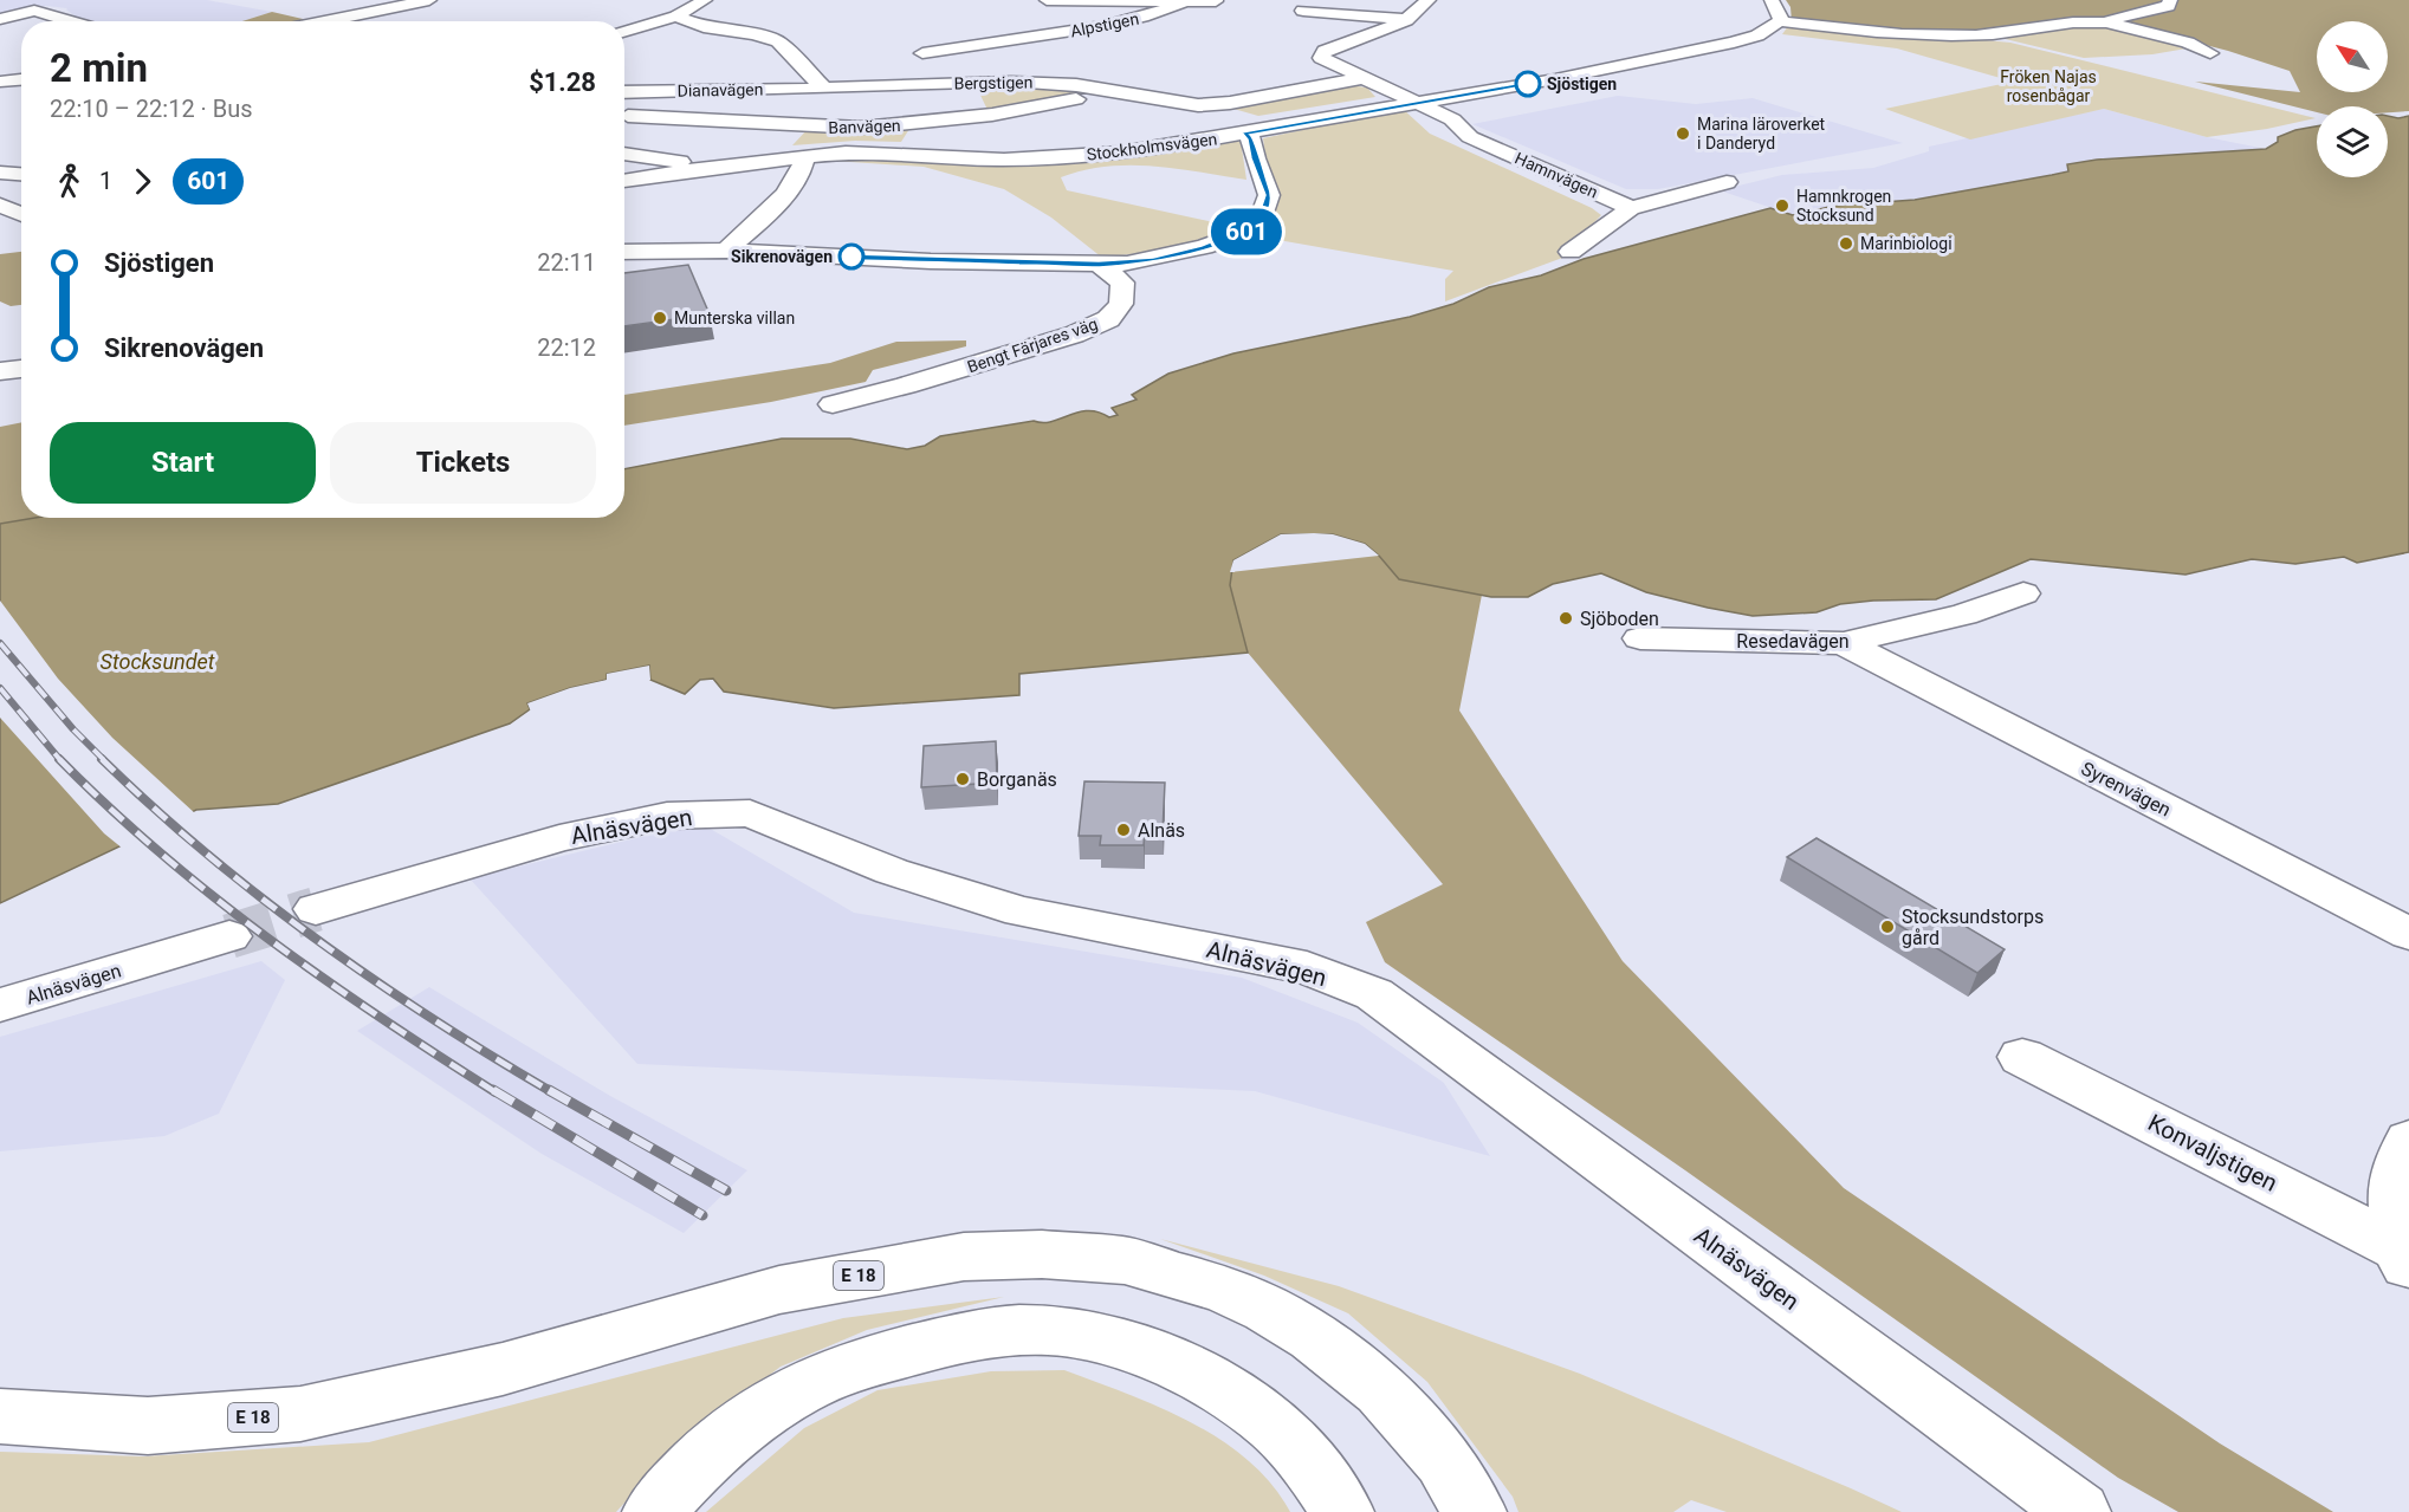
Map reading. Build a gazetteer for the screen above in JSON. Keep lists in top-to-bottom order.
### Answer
{
  "streets": {
    "main road": [
      "Alpstigen",
      "Bergstigen",
      "Dianavägen",
      "Banvägen",
      "Stockholmsvägen",
      "Hamnvägen",
      "Bengt Färjares väg",
      "Resedavägen",
      "Syrenvägen",
      "Alnäsvägen",
      "Konvaljstigen",
      "E 18"
    ]
  },
  "crossings": [
    ["Bergstigen", "Dianavägen"],
    ["Bergstigen", "Banvägen"],
    ["Bergstigen", "Hamnvägen"],
    ["Stockholmsvägen", "Hamnvägen"],
    ["Resedavägen", "Syrenvägen"]
  ],
  "water": ["Stocksundet"],
  "parks": ["Fröken Najas rosenbågar"],
  "places": [
    "Sjöstigen",
    "Marina läroverket i Danderyd",
    "Hamnkrogen Stocksund",
    "Marinbiologi",
    "Sikrenovägen",
    "Munterska villan",
    "Sjöboden",
    "Borganäs",
    "Alnäs",
    "Stocksundstorps gård"
  ],
  "lines": ["bus line 601"],
  "north": "top left",
  "page": {
    "on_map": "601",
    "heading": ["2 min", "22:10 – 22:12 · Bus", "$1.28"],
    "legs": ["1", "601"],
    "list": [
      {
        "name": "Sjöstigen",
        "value": "22:11"
      },
      {
        "name": "Sikrenovägen",
        "value": "22:12"
      }
    ],
    "buttons": ["Start", "Tickets"]
  }
}
